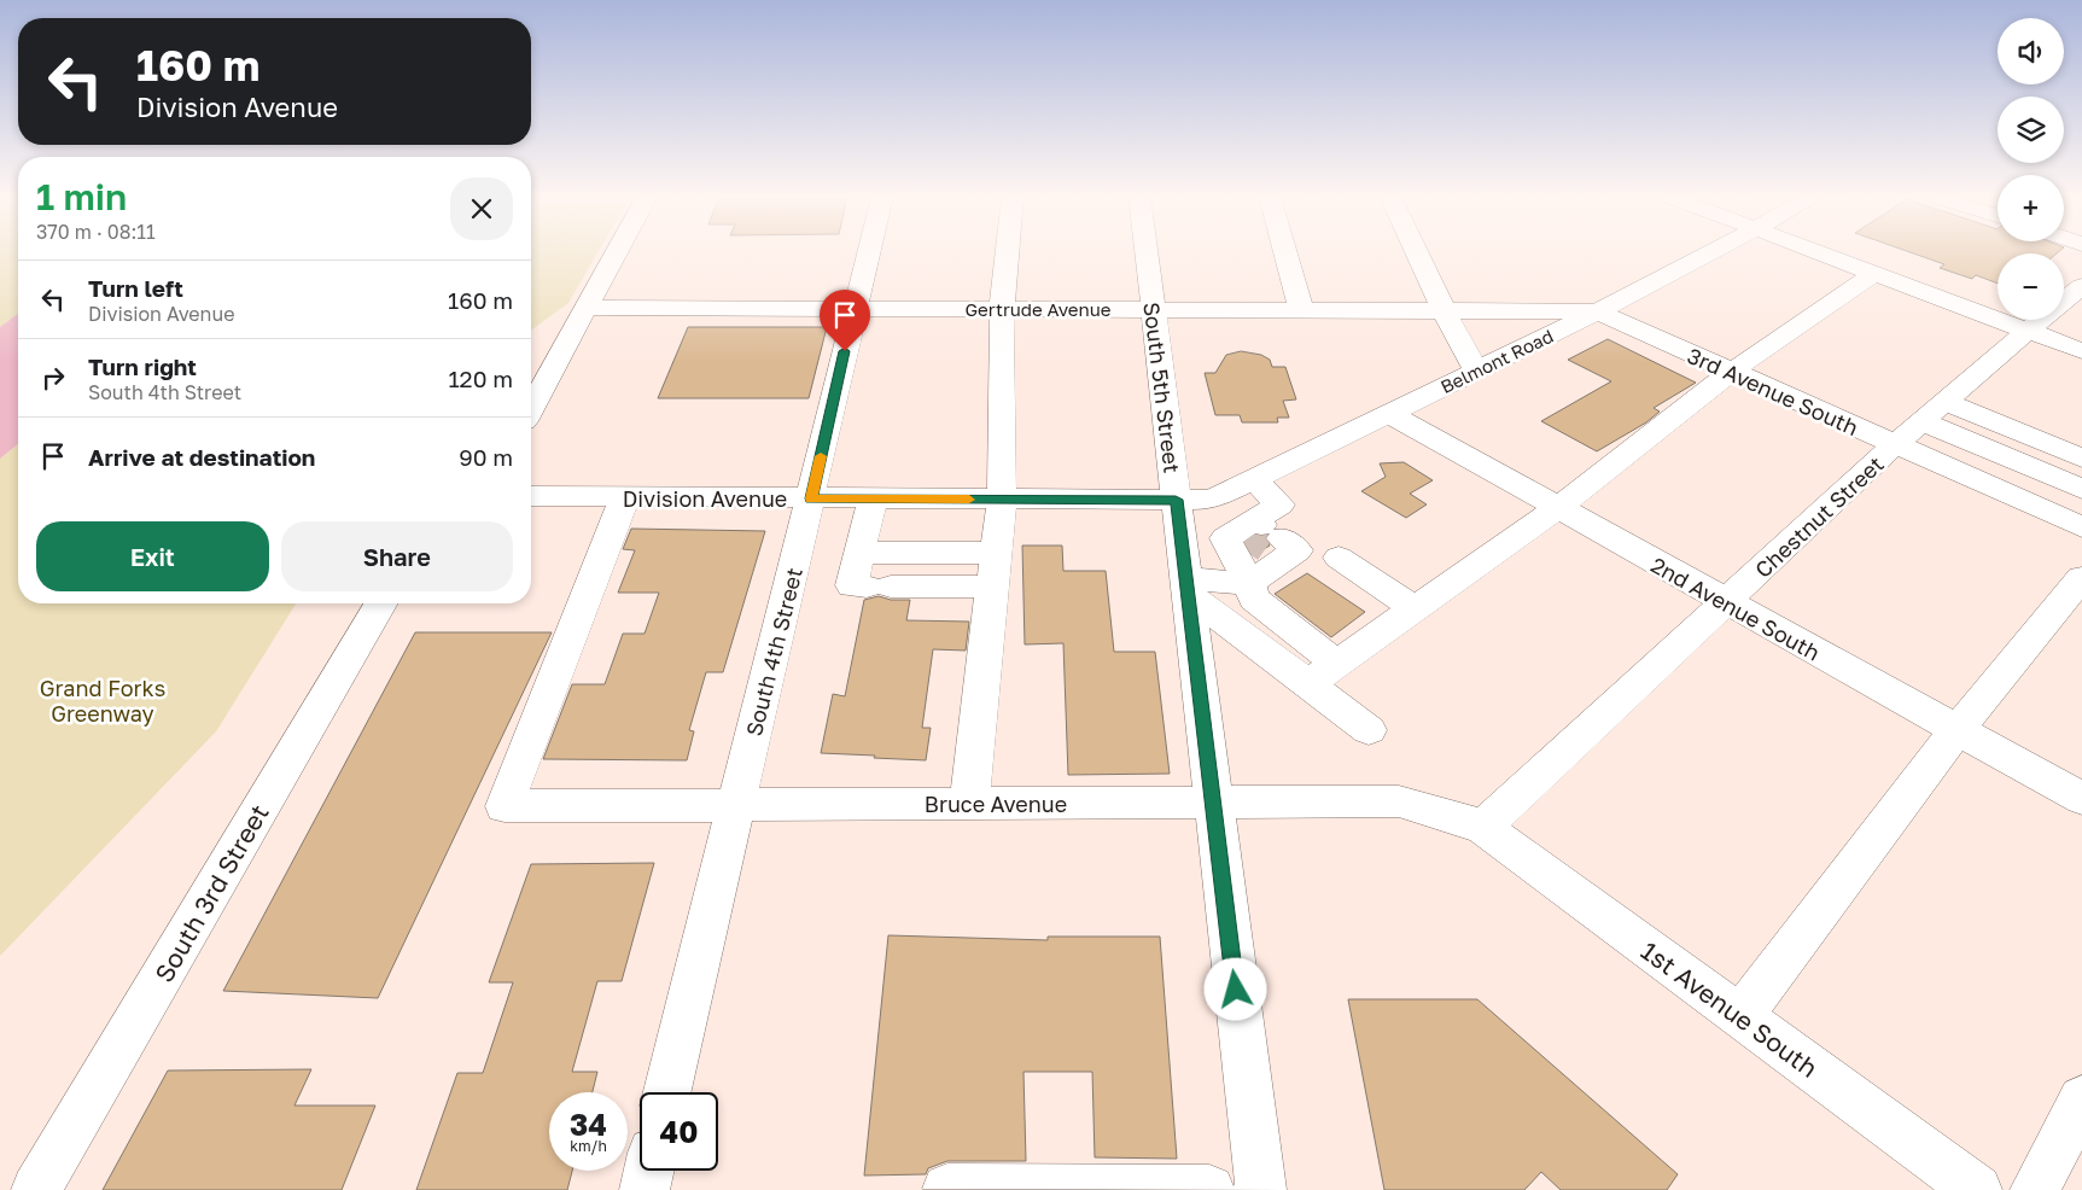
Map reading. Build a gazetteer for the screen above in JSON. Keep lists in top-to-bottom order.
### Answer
{
  "streets": {
    "street": [
      "Gertrude Avenue",
      "Belmont Road",
      "South 5th Street",
      "3rd Avenue South",
      "Division Avenue",
      "Chestnut Street",
      "2nd Avenue South",
      "South 4th Street",
      "Bruce Avenue",
      "South 3rd Street",
      "1st Avenue South"
    ]
  },
  "crossings": [
    ["Gertrude Avenue", "Belmont Road"],
    ["Gertrude Avenue", "South 5th Street"],
    ["Gertrude Avenue", "3rd Avenue South"],
    ["Gertrude Avenue", "South 4th Street"],
    ["Belmont Road", "South 5th Street"],
    ["Belmont Road", "3rd Avenue South"],
    ["Belmont Road", "Division Avenue"],
    ["Belmont Road", "2nd Avenue South"],
    ["South 5th Street", "Division Avenue"],
    ["South 5th Street", "Bruce Avenue"],
    ["3rd Avenue South", "Chestnut Street"],
    ["Division Avenue", "South 4th Street"],
    ["Division Avenue", "Bruce Avenue"],
    ["Chestnut Street", "2nd Avenue South"],
    ["Chestnut Street", "Bruce Avenue"],
    ["Chestnut Street", "1st Avenue South"],
    ["South 4th Street", "Bruce Avenue"],
    ["Bruce Avenue", "1st Avenue South"]
  ],
  "parks": ["Grand Forks Greenway"],
  "page": {
    "map_buttons": ["+", "−"],
    "turn": ["160 m", "Division Avenue"],
    "heading": ["1 min", "370 m · 08:11"],
    "list": [
      {
        "name": "Turn left",
        "note": "Division Avenue",
        "value": "160 m"
      },
      {
        "name": "Turn right",
        "note": "South 4th Street",
        "value": "120 m"
      },
      {
        "name": "Arrive at destination",
        "value": "90 m"
      }
    ],
    "buttons": ["Exit", "Share"],
    "speed": "34 km/h",
    "limit": "40"
  }
}
